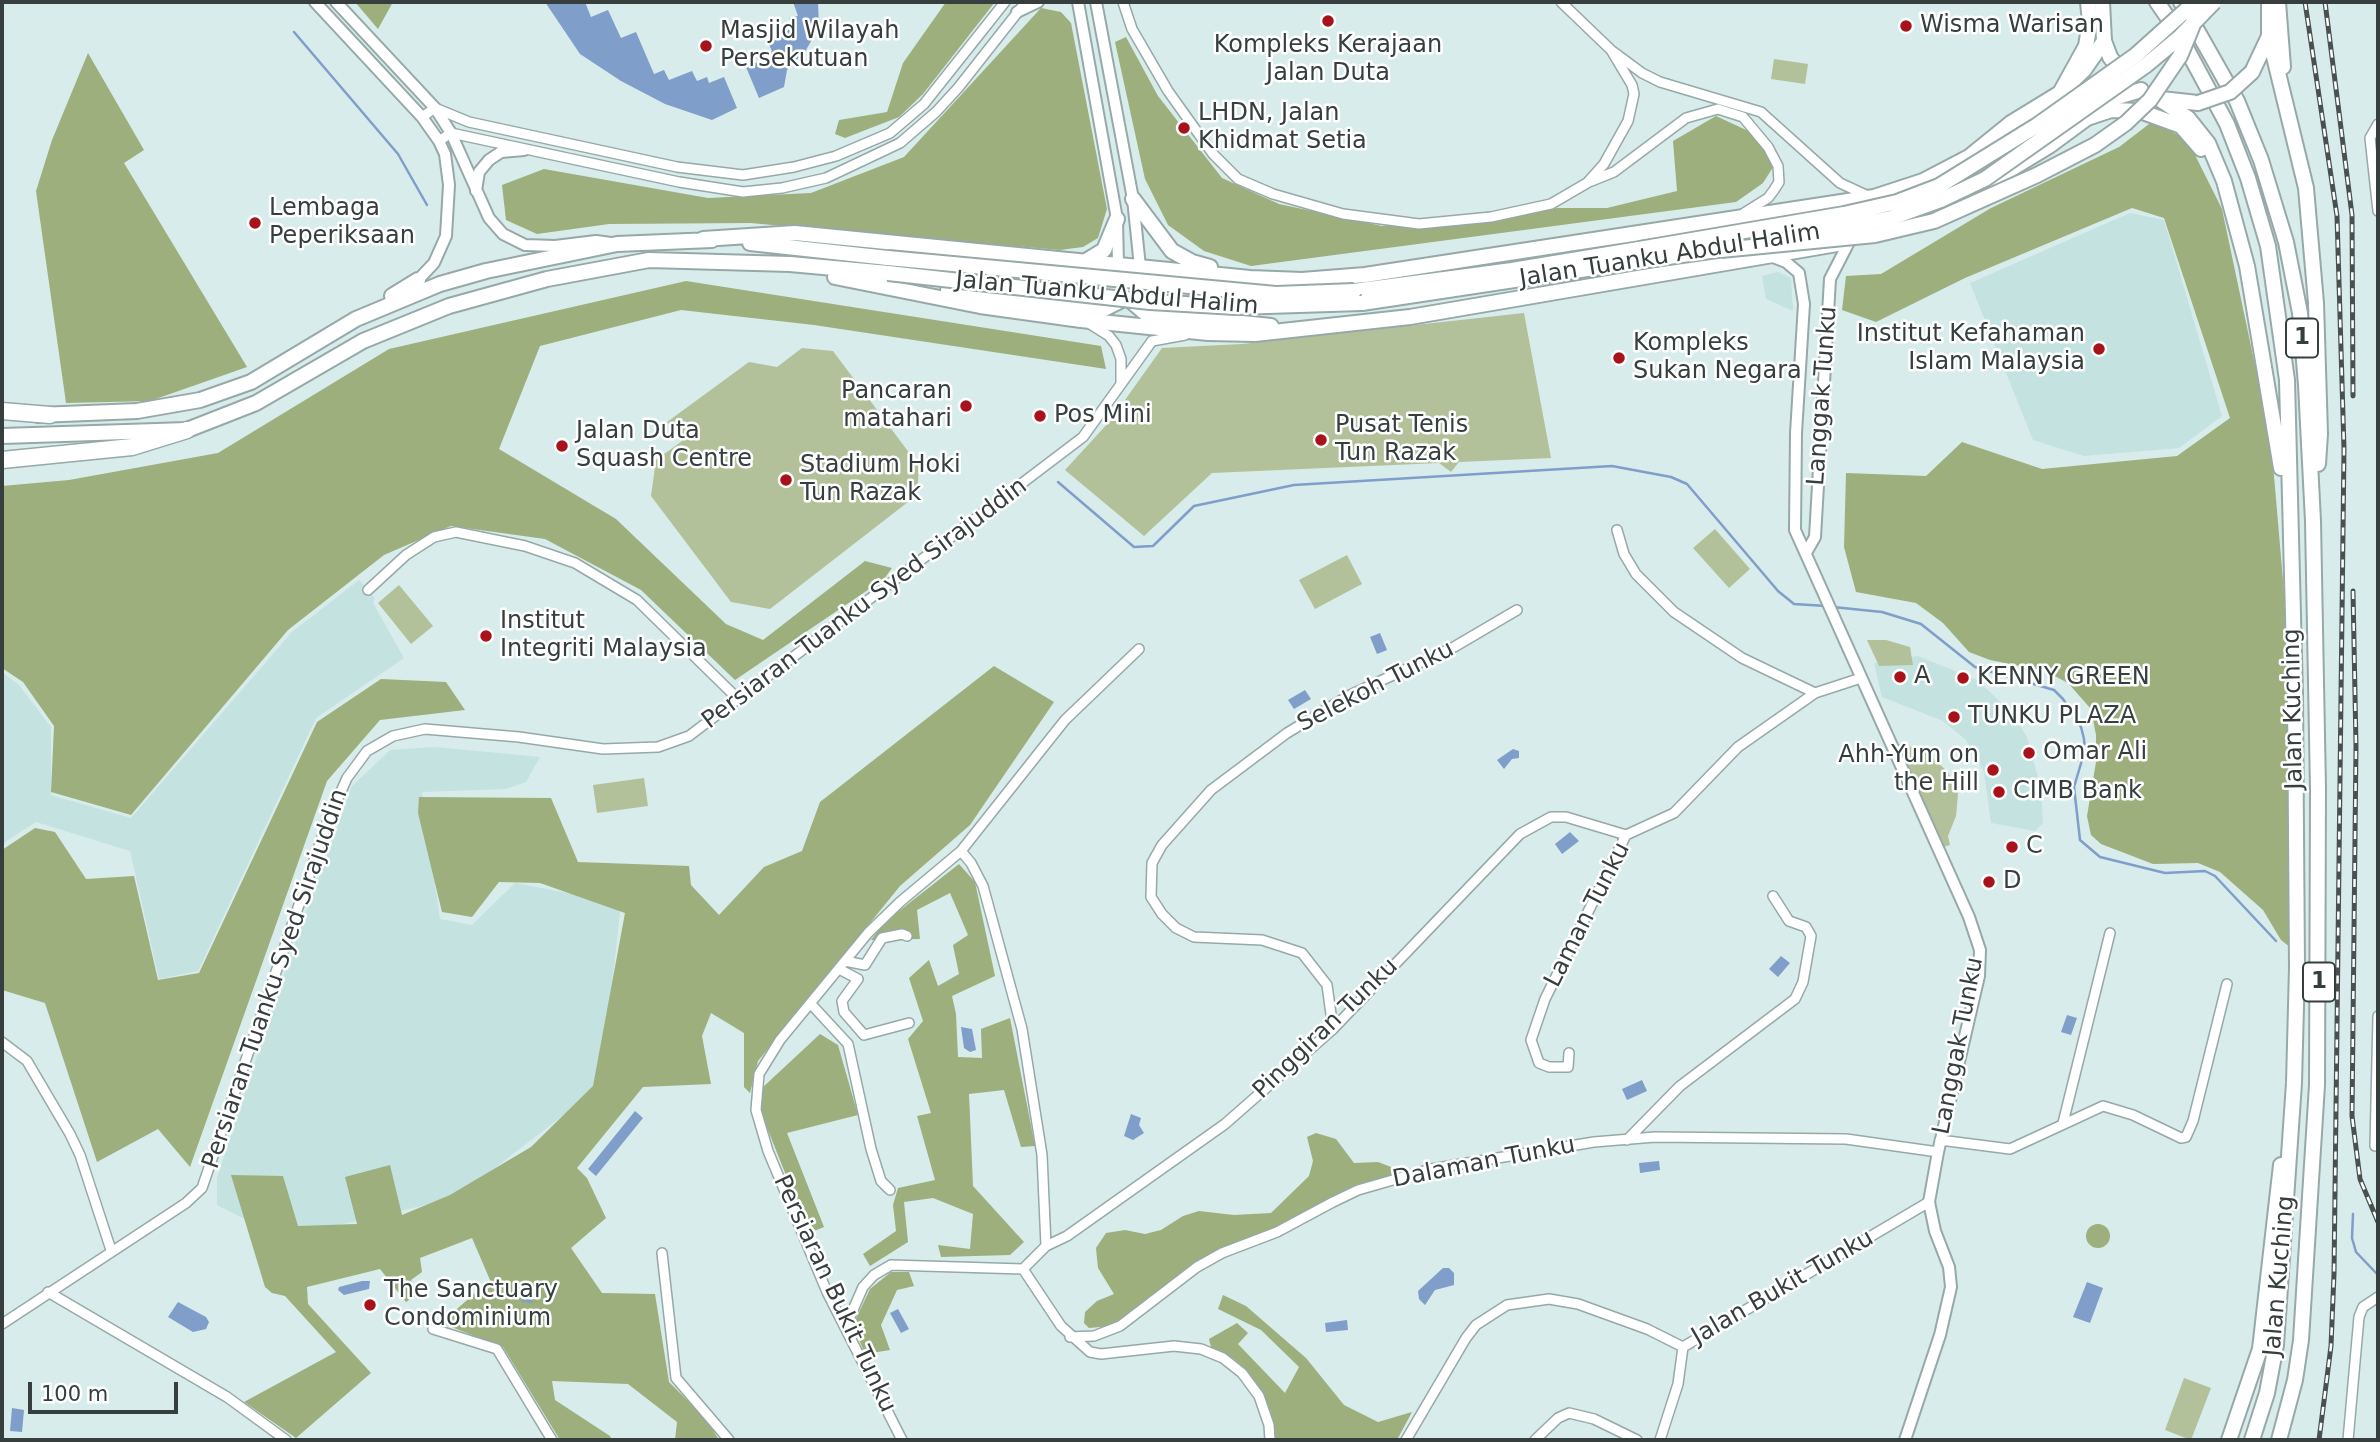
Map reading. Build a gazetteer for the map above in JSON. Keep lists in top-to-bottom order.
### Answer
{
  "streets": {
    "main road": ["Jalan Tuanku Abdul Halim", "1", "Jalan Kuching"],
    "street": [
      "Langgak Tunku",
      "Persiaran Tuanku Syed Sirajuddin",
      "Selekoh Tunku",
      "Laman Tunku",
      "Pinggiran Tunku",
      "Dalaman Tunku",
      "Jalan Bukit Tunku",
      "Persiaran Bukit Tunku"
    ]
  },
  "crossings": [
    ["Jalan Tuanku Abdul Halim", "Langgak Tunku"],
    ["Jalan Tuanku Abdul Halim", "Persiaran Tuanku Syed Sirajuddin"],
    ["Langgak Tunku", "Laman Tunku"],
    ["Langgak Tunku", "Dalaman Tunku"],
    ["Langgak Tunku", "Jalan Bukit Tunku"],
    ["Selekoh Tunku", "Pinggiran Tunku"],
    ["Laman Tunku", "Pinggiran Tunku"]
  ],
  "places": [
    "Kompleks Kerajaan Jalan Duta",
    "Wisma Warisan",
    "Masjid Wilayah Persekutuan",
    "LHDN, Jalan Khidmat Setia",
    "Lembaga Peperiksaan",
    "Institut Kefahaman Islam Malaysia",
    "Kompleks Sukan Negara",
    "Pancaran matahari",
    "Pos Mini",
    "Pusat Tenis Tun Razak",
    "Jalan Duta Squash Centre",
    "Stadium Hoki Tun Razak",
    "Institut Integriti Malaysia",
    "A",
    "KENNY GREEN",
    "TUNKU PLAZA",
    "Omar Ali",
    "Ahh-Yum on the Hill",
    "CIMB Bank",
    "C",
    "D",
    "The Sanctuary Condominium"
  ],
  "scale_bar": "100 m"
}
